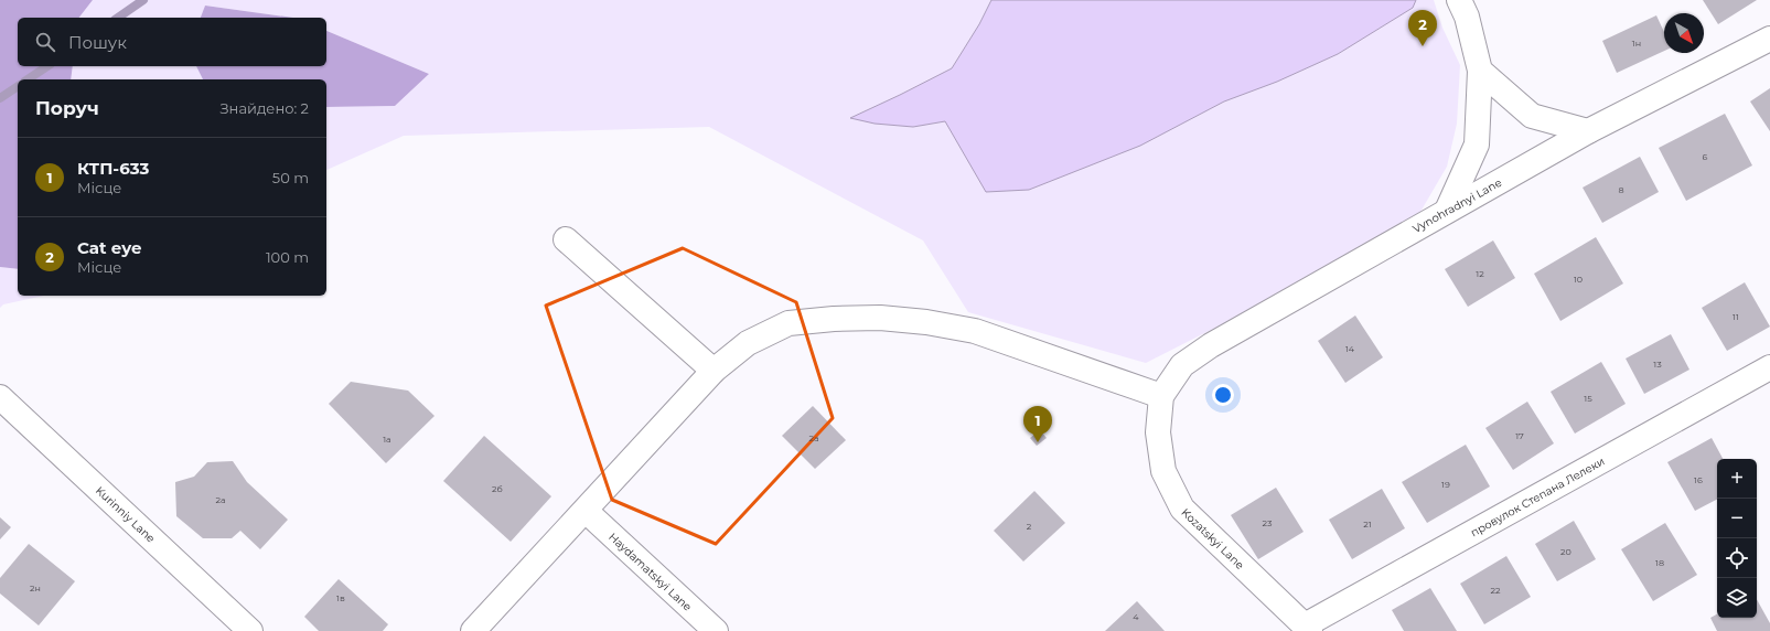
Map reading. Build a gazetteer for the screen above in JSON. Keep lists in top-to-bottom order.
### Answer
{
  "streets": {
    "street": [
      "Vynohradnyi Lane",
      "провулок Степана Лелеки",
      "Kurinniy Lane",
      "Kozatskyi Lane",
      "Haydamatskyi Lane"
    ]
  },
  "crossings": [
    ["Vynohradnyi Lane", "Kozatskyi Lane"],
    ["провулок Степана Лелеки", "Kozatskyi Lane"]
  ],
  "house_numbers": [
    "1н",
    "6",
    "8",
    "12",
    "10",
    "11",
    "14",
    "13",
    "15",
    "17",
    "2а",
    "1а",
    "16",
    "19",
    "2б",
    "2а",
    "23",
    "21",
    "2",
    "20",
    "18",
    "2н",
    "22",
    "1в",
    "4"
  ],
  "north": "bottom right",
  "page": {
    "pins": ["2", "1"],
    "search": "Пошук",
    "heading": ["Поруч", "Знайдено: 2"],
    "list": [
      {
        "mark": "1",
        "name": "КТП-633",
        "note": "Місце",
        "value": "50 m"
      },
      {
        "mark": "2",
        "name": "Cat eye",
        "note": "Місце",
        "value": "100 m"
      }
    ],
    "map_buttons": ["+", "−"]
  }
}
